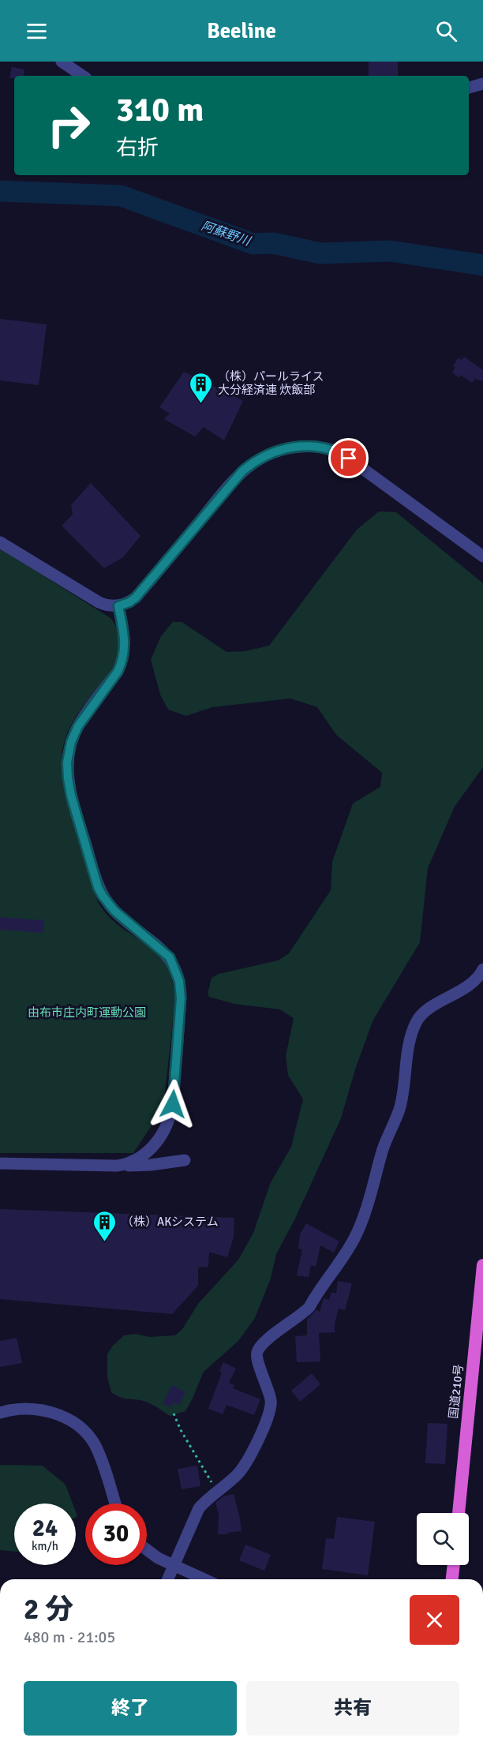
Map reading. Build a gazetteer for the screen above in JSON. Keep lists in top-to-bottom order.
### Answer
{
  "streets": {
    "highway": ["国道210号"]
  },
  "water": ["阿蘇野川"],
  "parks": ["由布市庄内町運動公園"],
  "places": {
    "building": ["（株）パールライス 大分経済連 炊飯部", "（株）AKシステム"]
  },
  "page": {
    "header": "Beeline",
    "turn": ["310 m", "右折"],
    "speed": "24 km/h",
    "limit": "30",
    "heading": ["2 分", "480 m · 21:05"],
    "buttons": ["終了", "共有"]
  }
}
